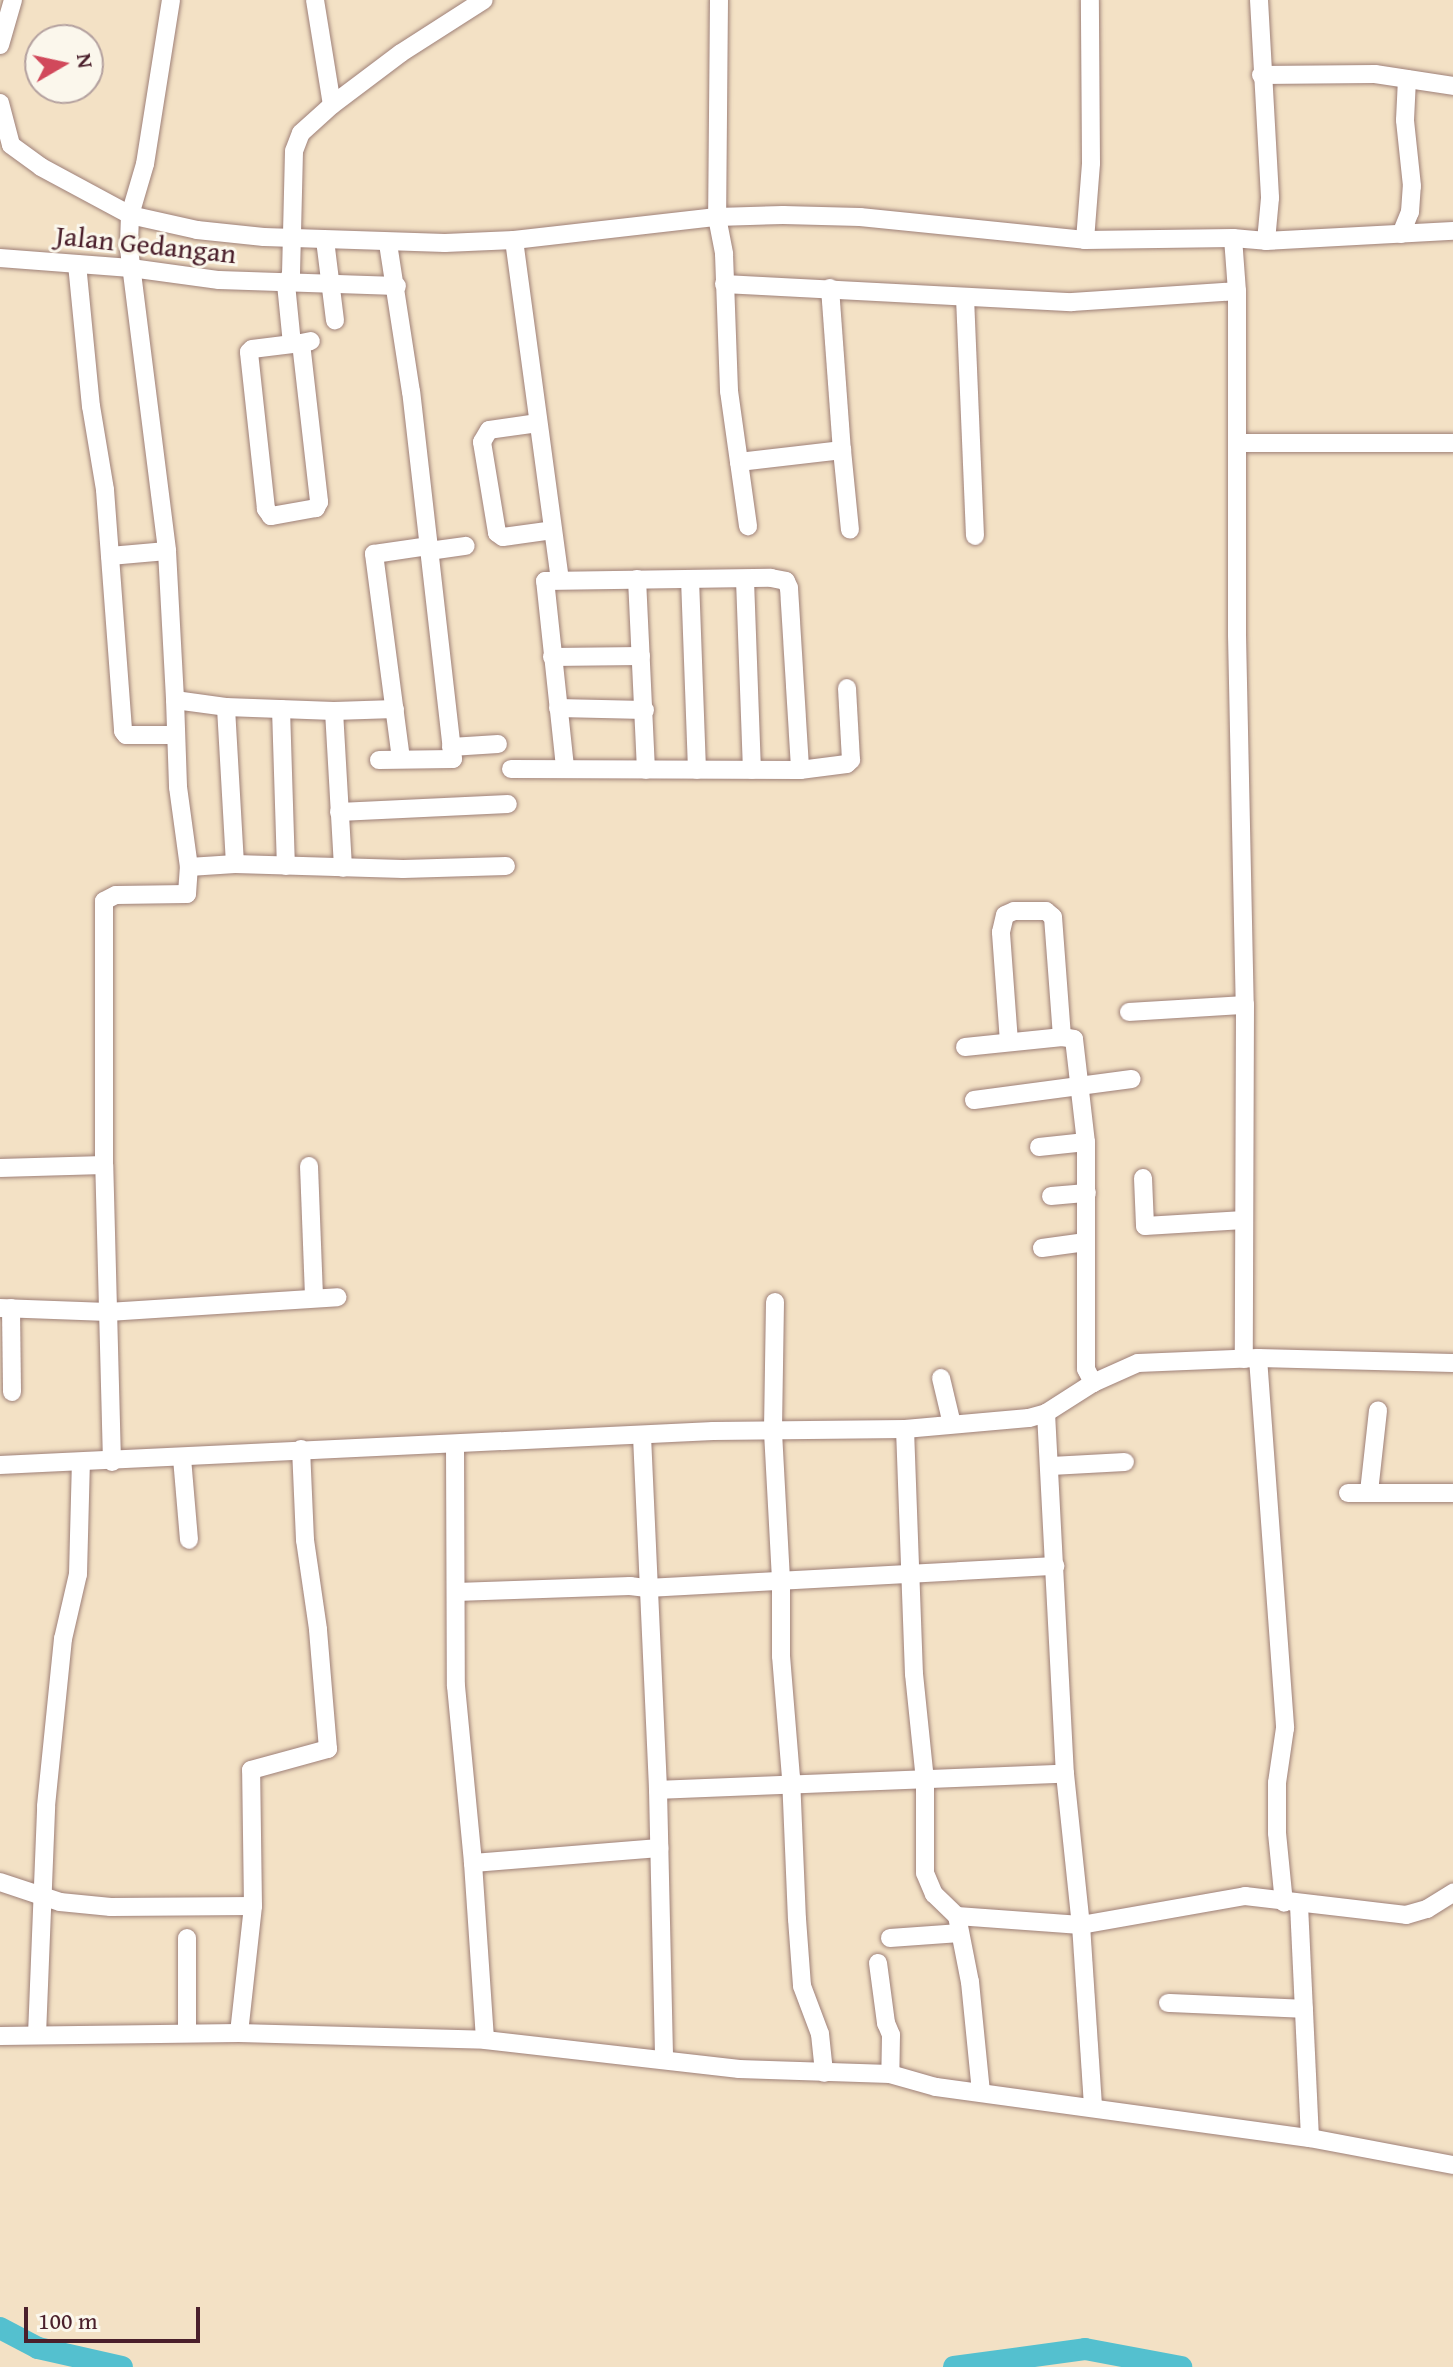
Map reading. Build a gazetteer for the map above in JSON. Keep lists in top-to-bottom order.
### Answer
{
  "streets": {
    "street": ["Jalan Gedangan"]
  },
  "scale_bar": "100 m",
  "north": "right"
}
